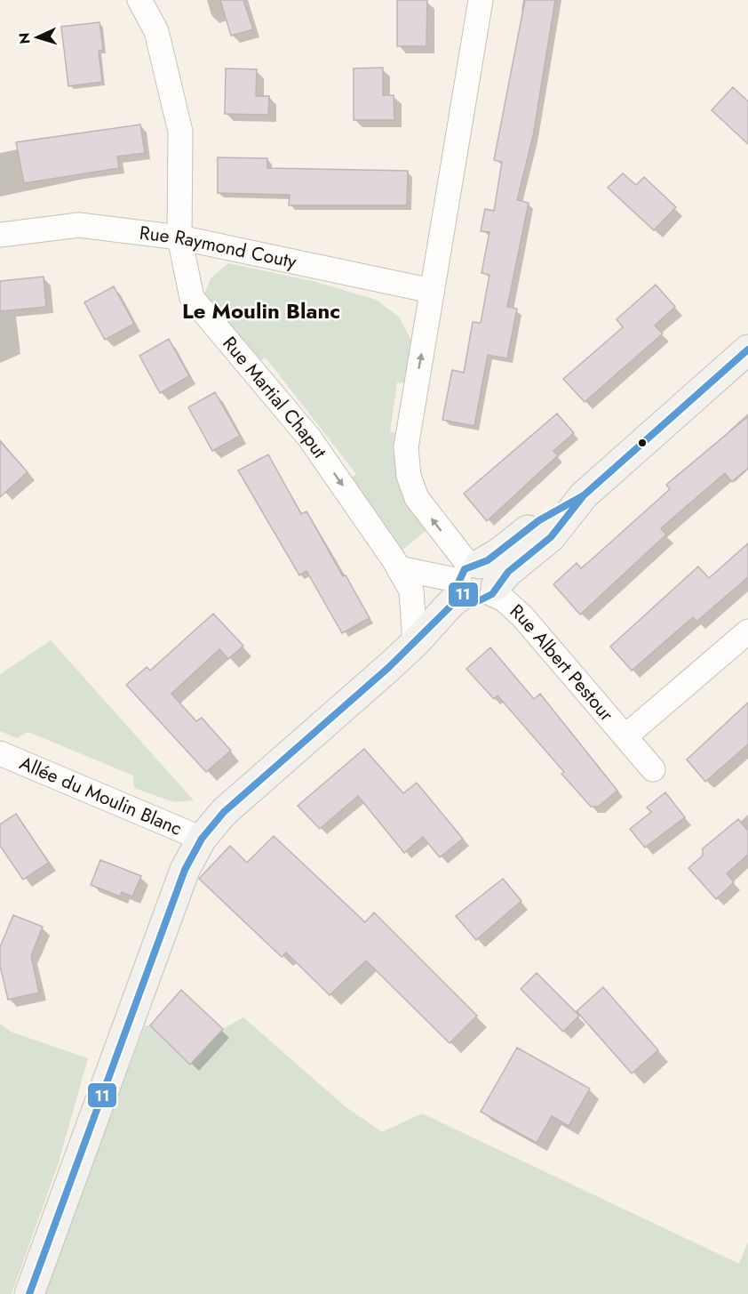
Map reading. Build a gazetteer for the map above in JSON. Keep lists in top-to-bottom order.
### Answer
{
  "streets": {
    "street": [
      "Rue Raymond Couty",
      "Rue Martial Chaput",
      "Rue Albert Pestour",
      "Allée du Moulin Blanc"
    ]
  },
  "crossings": [
    ["Rue Raymond Couty", "Rue Martial Chaput"]
  ],
  "one_way": ["Rue Martial Chaput"],
  "districts": ["Le Moulin Blanc"],
  "lines": ["transit line 11"],
  "north": "left"
}
